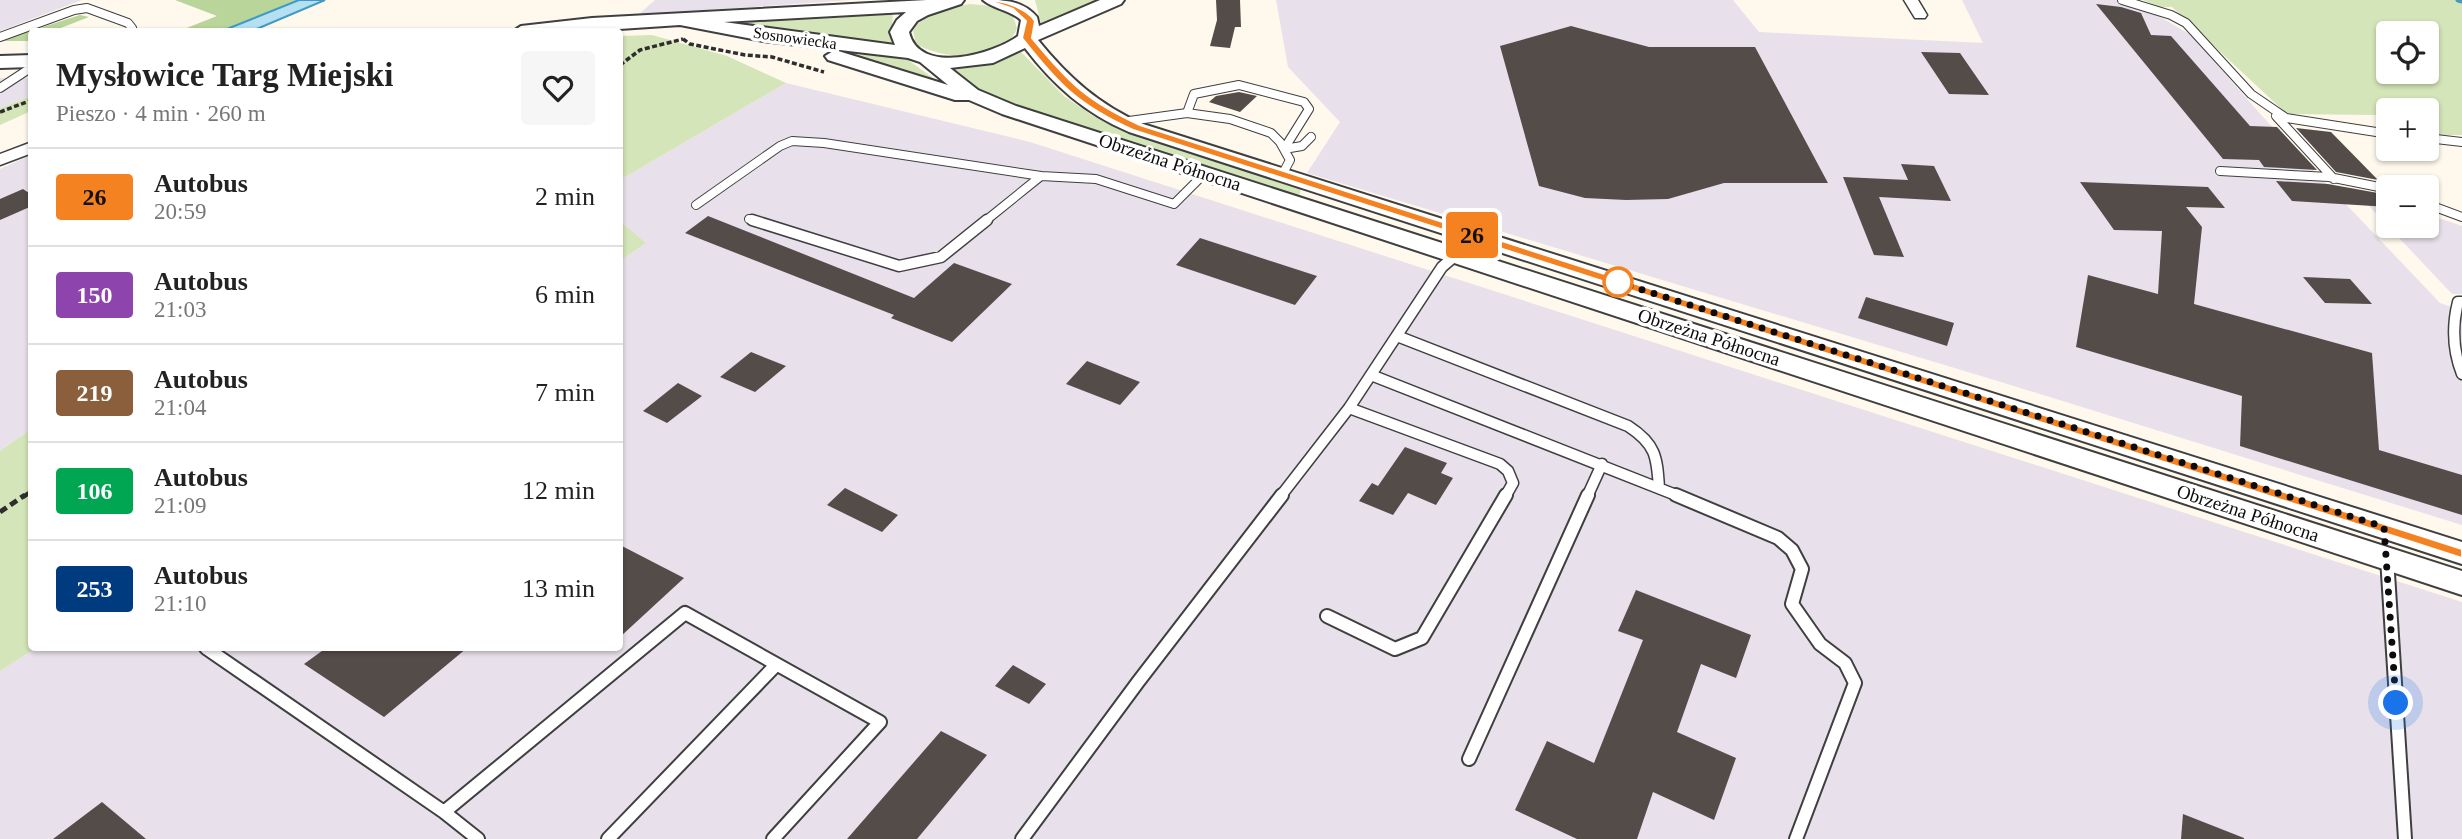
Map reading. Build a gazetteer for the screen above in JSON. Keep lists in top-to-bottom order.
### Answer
{
  "streets": {
    "street": ["Sosnowiecka", "Obrzeżna Północna"]
  },
  "crossings": [
    ["Sosnowiecka", "Obrzeżna Północna"]
  ],
  "lines": ["bus line 26"],
  "page": {
    "on_map": "26",
    "map_buttons": ["+", "−"],
    "heading": ["Mysłowice Targ Miejski", "Pieszo · 4 min · 260 m"],
    "list": [
      {
        "mark": "26",
        "name": "Autobus",
        "note": "20:59",
        "value": "2 min"
      },
      {
        "mark": "150",
        "name": "Autobus",
        "note": "21:03",
        "value": "6 min"
      },
      {
        "mark": "219",
        "name": "Autobus",
        "note": "21:04",
        "value": "7 min"
      },
      {
        "mark": "106",
        "name": "Autobus",
        "note": "21:09",
        "value": "12 min"
      },
      {
        "mark": "253",
        "name": "Autobus",
        "note": "21:10",
        "value": "13 min"
      }
    ]
  }
}
